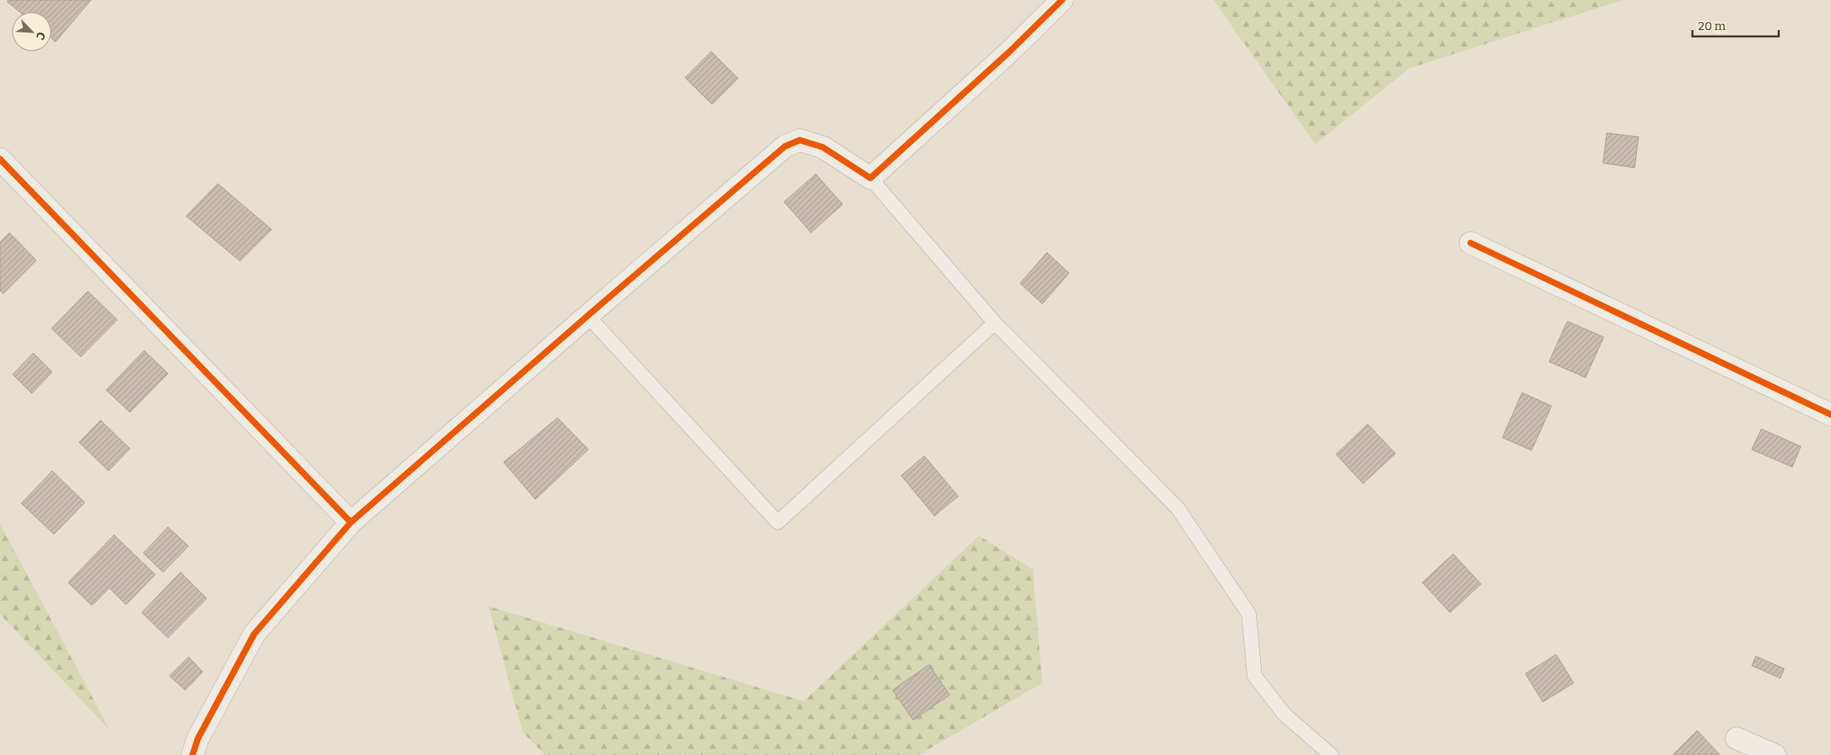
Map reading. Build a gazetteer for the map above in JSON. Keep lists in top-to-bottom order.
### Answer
{
  "scale_bar": "20 m",
  "north": "bottom right"
}
